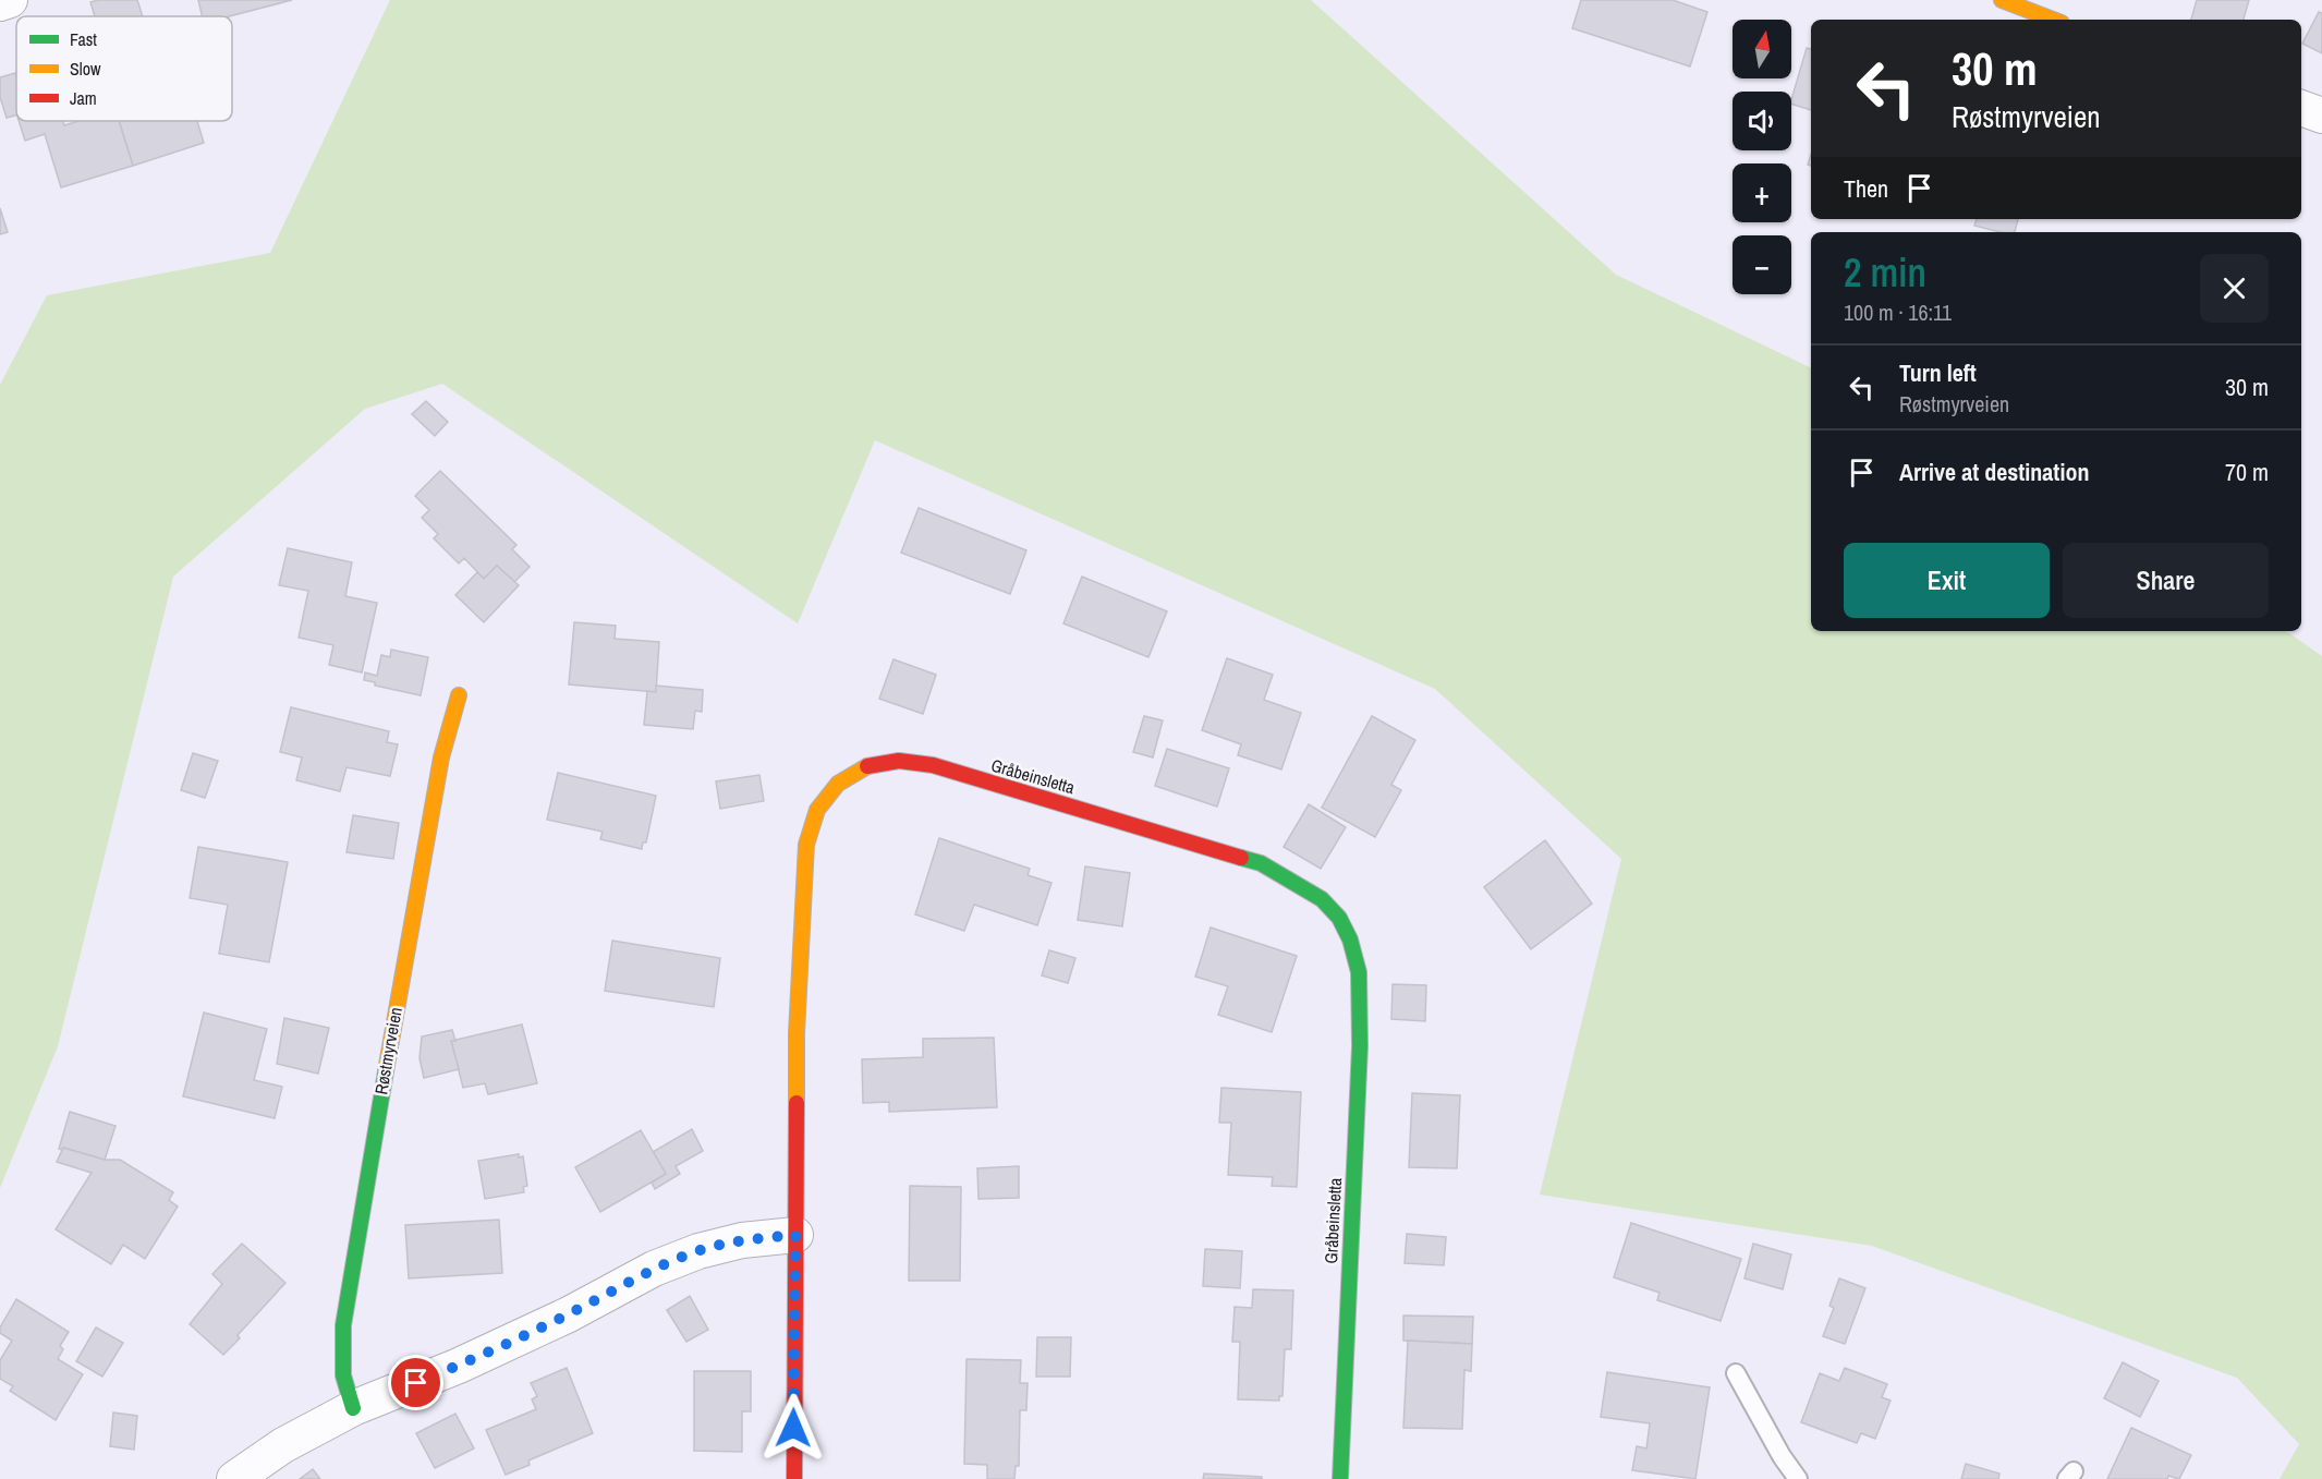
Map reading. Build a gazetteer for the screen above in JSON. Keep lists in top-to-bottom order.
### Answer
{
  "streets": {
    "street": ["Gråbeinsletta", "Røstmyrveien"]
  },
  "legend": ["Fast", "Slow", "Jam"],
  "north": "top",
  "page": {
    "map_buttons": ["+", "−"],
    "turn": ["30 m", "Røstmyrveien"],
    "then": "Then",
    "heading": ["2 min", "100 m · 16:11"],
    "list": [
      {
        "name": "Turn left",
        "note": "Røstmyrveien",
        "value": "30 m"
      },
      {
        "name": "Arrive at destination",
        "value": "70 m"
      }
    ],
    "buttons": ["Exit", "Share"]
  }
}
